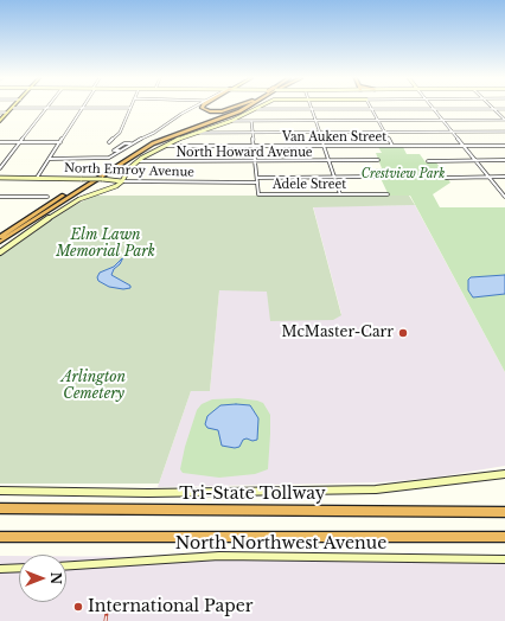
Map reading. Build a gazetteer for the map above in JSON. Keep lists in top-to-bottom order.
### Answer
{
  "streets": {
    "highway": ["Tri-State Tollway"],
    "street": [
      "Van Auken Street",
      "North Howard Avenue",
      "North Emroy Avenue",
      "Adele Street",
      "North Northwest Avenue"
    ]
  },
  "crossings": [
    ["North Emroy Avenue", "Adele Street"]
  ],
  "parks": ["Crestview Park", "Elm Lawn Memorial Park", "Arlington Cemetery"],
  "places": ["McMaster-Carr", "International Paper"],
  "north": "right"
}
